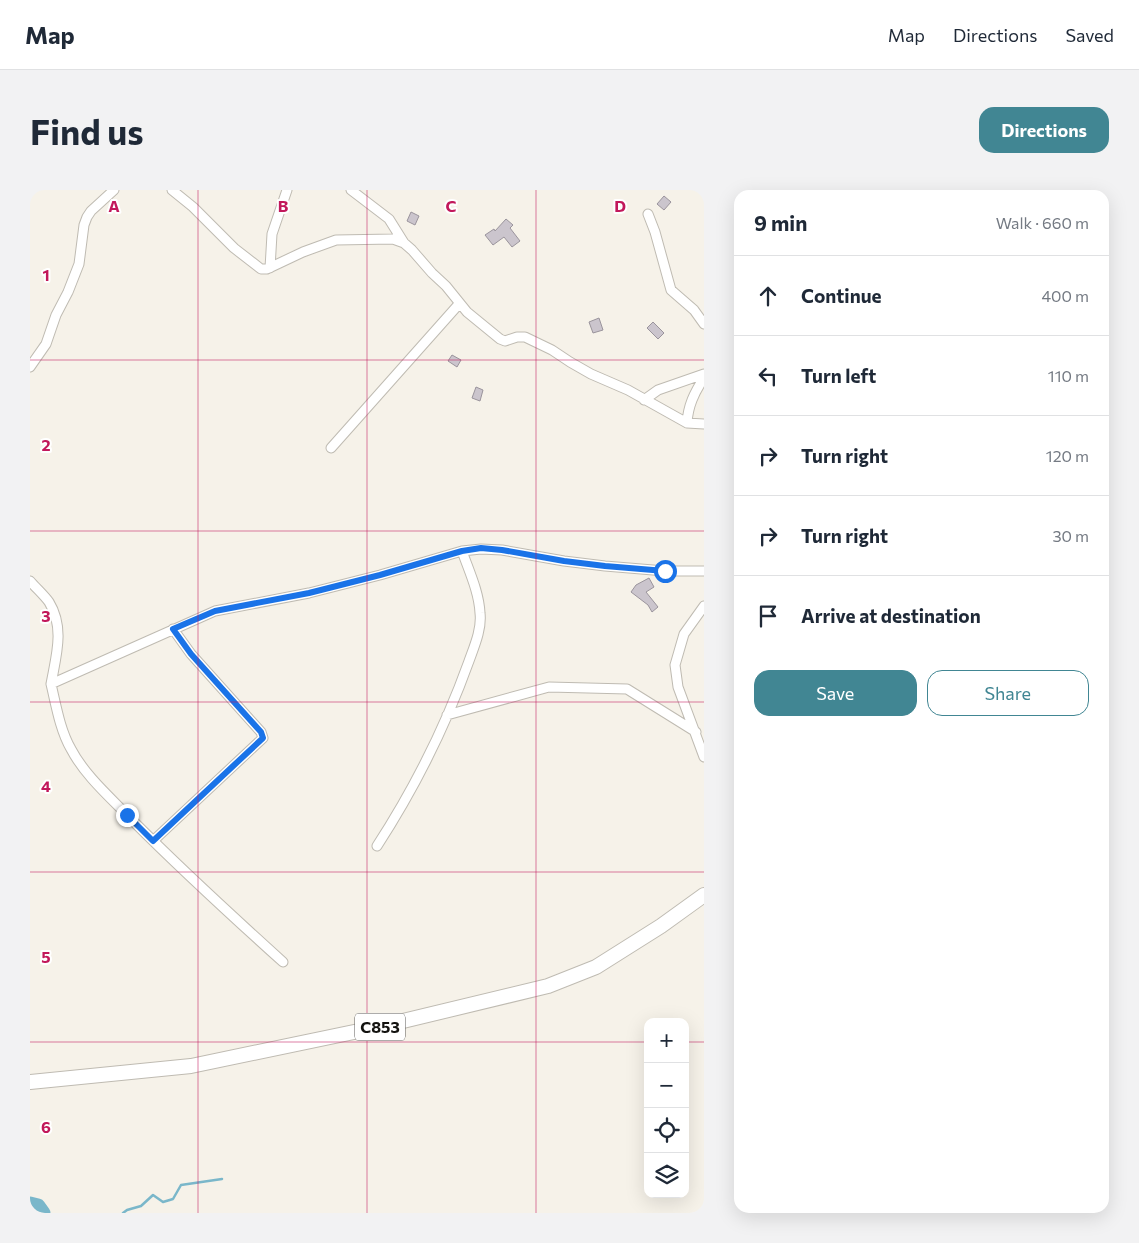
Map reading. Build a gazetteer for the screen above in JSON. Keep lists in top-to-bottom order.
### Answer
{
  "streets": {
    "main road": ["C853"]
  },
  "page": {
    "header": "Map",
    "nav": ["Map", "Directions", "Saved"],
    "buttons": [
      "Directions",
      ["Save", "Share"]
    ],
    "title": "Find us",
    "heading": ["9 min", "Walk · 660 m"],
    "list": [
      ["Continue", "400 m"],
      ["Turn left", "110 m"],
      ["Turn right", "120 m"],
      ["Turn right", "30 m"],
      "Arrive at destination"
    ],
    "map_buttons": ["+", "−"]
  },
  "grid": {
    "columns": [
      "A",
      "B",
      "C",
      "D"
    ],
    "rows": [
      "1",
      "2",
      "3",
      "4",
      "5",
      "6"
    ]
  }
}
